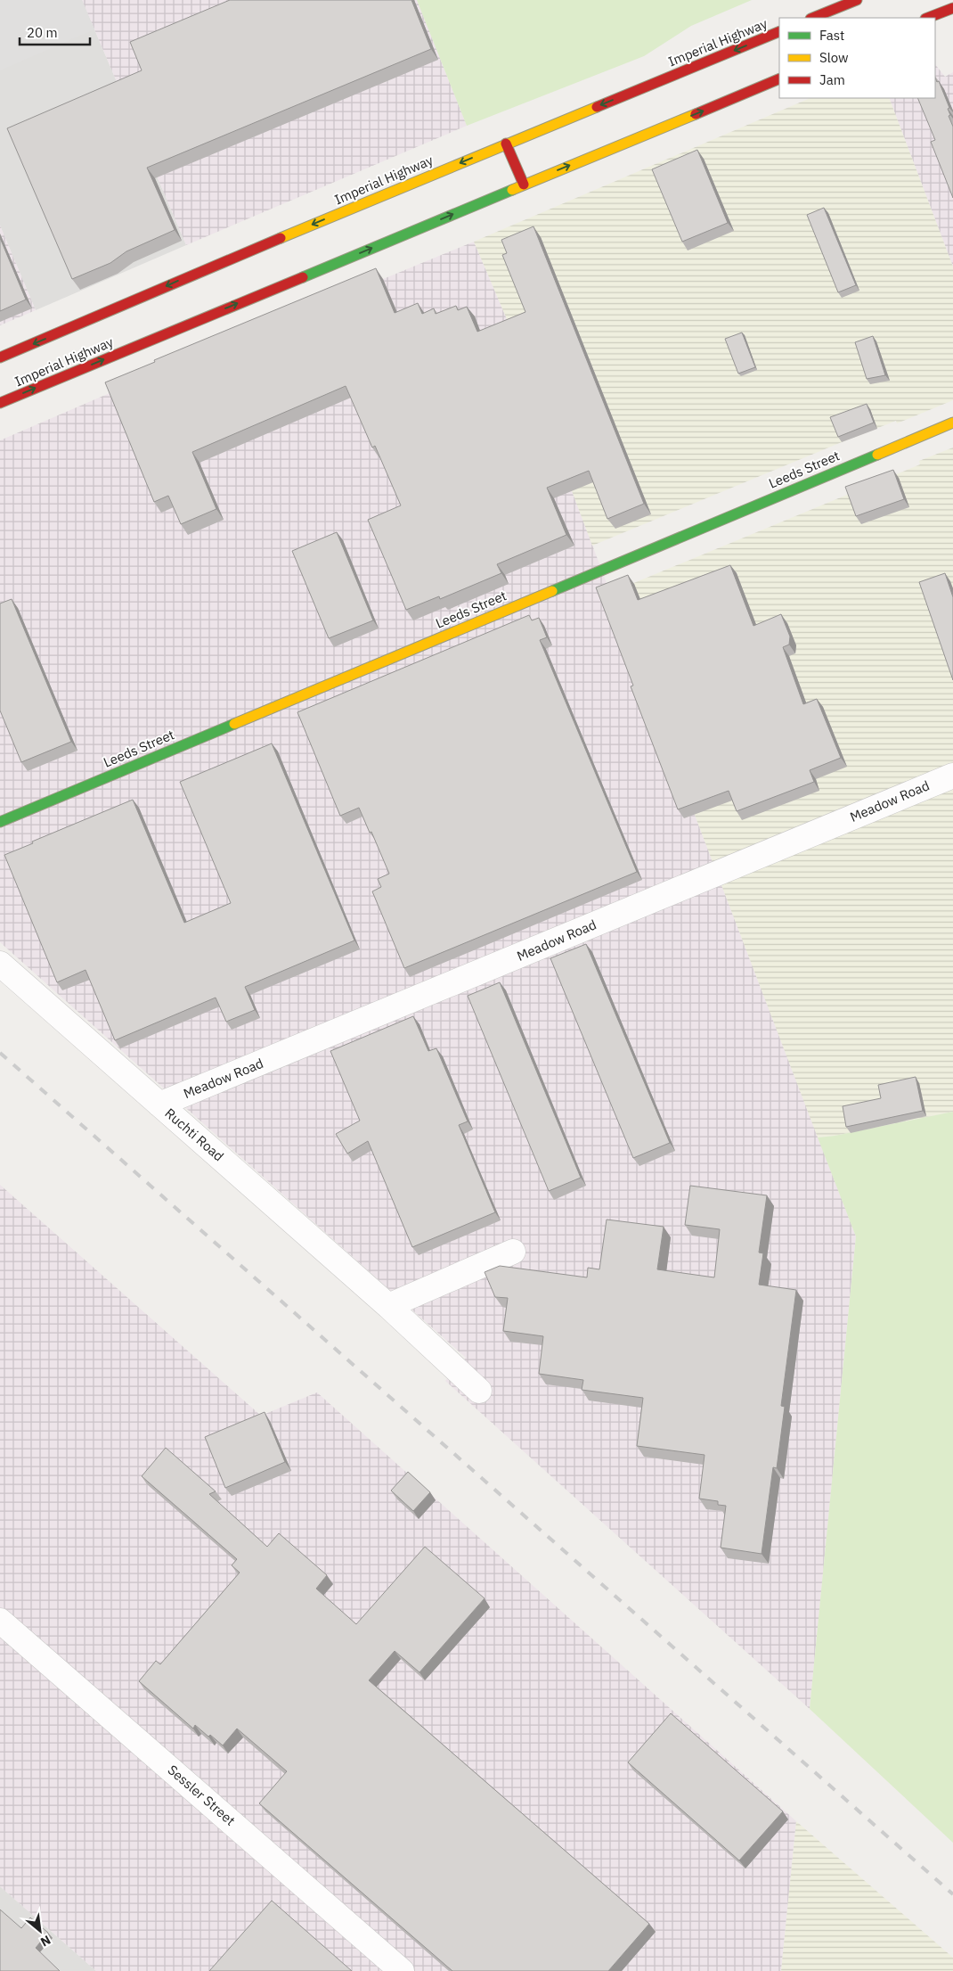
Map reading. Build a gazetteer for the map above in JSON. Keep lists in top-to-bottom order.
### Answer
{
  "streets": {
    "main road": ["Imperial Highway", "Leeds Street"],
    "street": ["Meadow Road", "Ruchti Road", "Sessler Street"]
  },
  "crossings": [
    ["Meadow Road", "Ruchti Road"]
  ],
  "legend": ["Fast", "Slow", "Jam"],
  "scale_bar": "20 m",
  "north": "bottom right"
}
